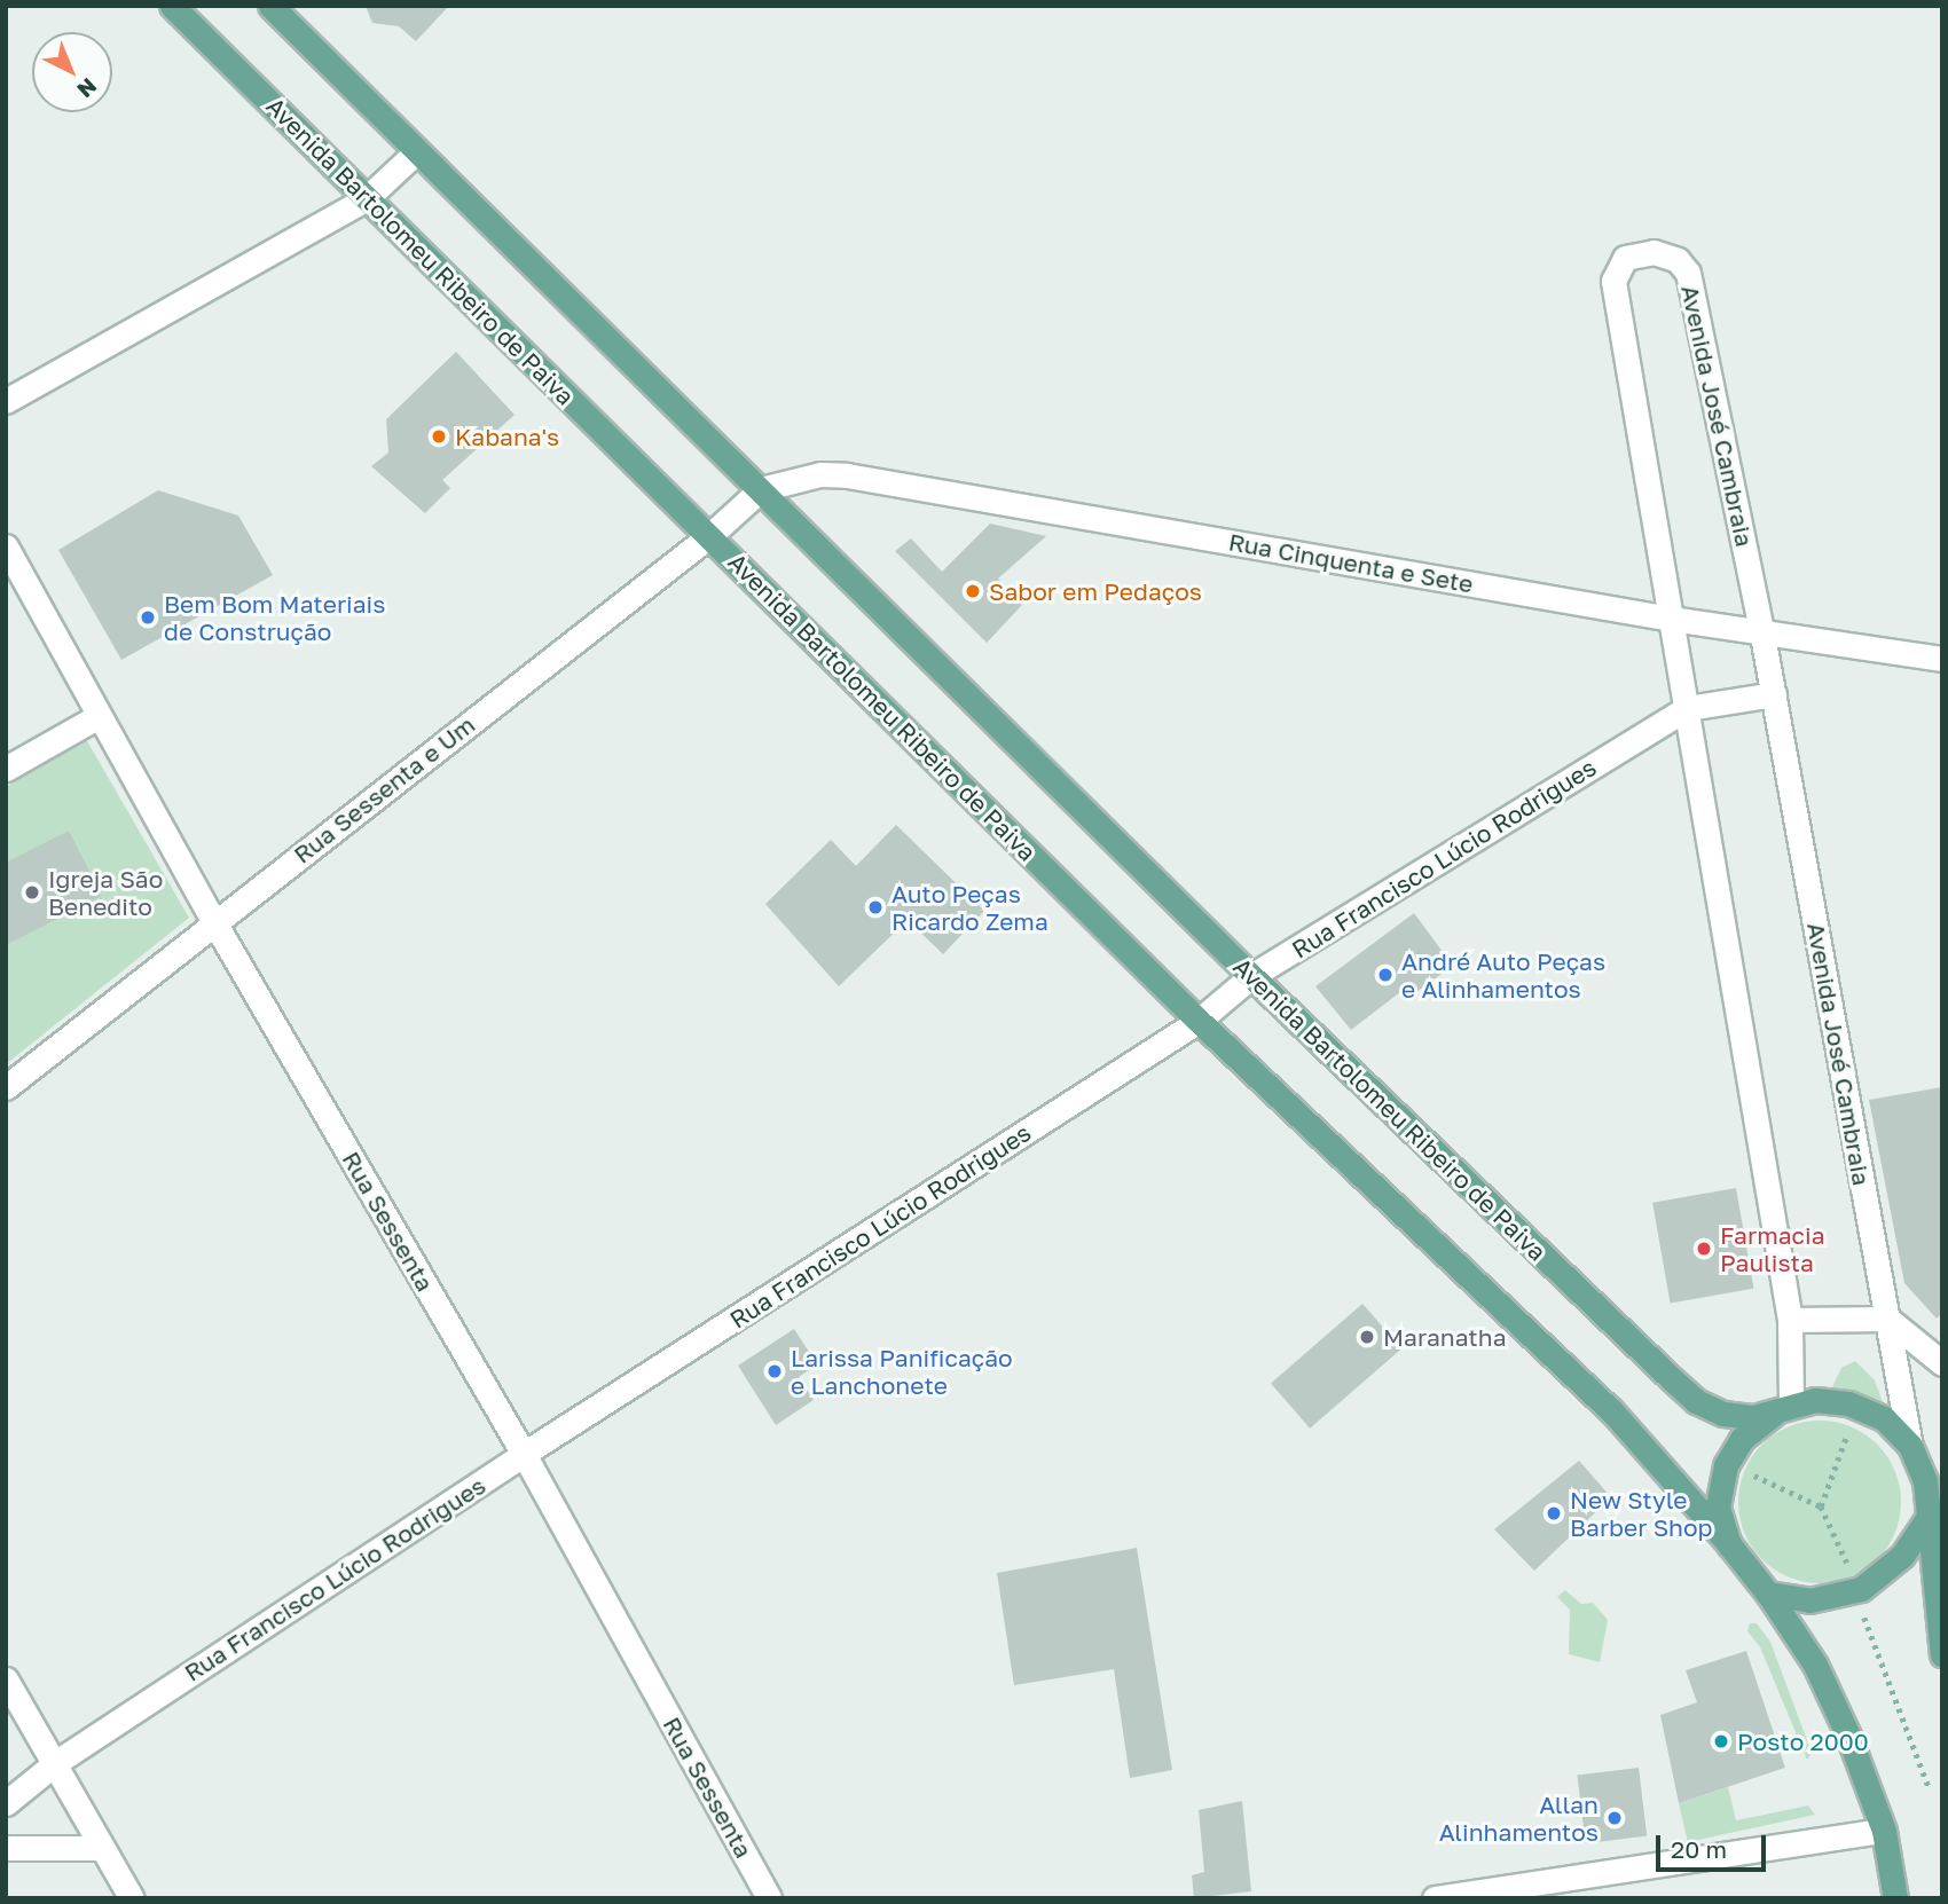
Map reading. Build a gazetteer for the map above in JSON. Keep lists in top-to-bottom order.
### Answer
{
  "streets": {
    "main road": ["Avenida Bartolomeu Ribeiro de Paiva"],
    "street": [
      "Avenida José Cambraia",
      "Rua Cinquenta e Sete",
      "Rua Sessenta e Um",
      "Rua Francisco Lúcio Rodrigues",
      "Rua Sessenta"
    ]
  },
  "crossings": [
    ["Avenida Bartolomeu Ribeiro de Paiva", "Avenida José Cambraia"],
    ["Avenida Bartolomeu Ribeiro de Paiva", "Rua Cinquenta e Sete"],
    ["Avenida Bartolomeu Ribeiro de Paiva", "Rua Sessenta e Um"],
    ["Avenida Bartolomeu Ribeiro de Paiva", "Rua Francisco Lúcio Rodrigues"],
    ["Avenida José Cambraia", "Rua Cinquenta e Sete"],
    ["Avenida José Cambraia", "Rua Francisco Lúcio Rodrigues"],
    ["Rua Cinquenta e Sete", "Rua Sessenta e Um"],
    ["Rua Sessenta e Um", "Rua Sessenta"],
    ["Rua Francisco Lúcio Rodrigues", "Rua Sessenta"]
  ],
  "places": [
    "Kabana's",
    "Sabor em Pedaços",
    "Bem Bom Materiais de Construção",
    "Igreja São Benedito",
    "Auto Peças Ricardo Zema",
    "André Auto Peças e Alinhamentos",
    "Farmacia Paulista",
    "Maranatha",
    "Larissa Panificação e Lanchonete",
    "New Style Barber Shop",
    "Posto 2000",
    "Allan Alinhamentos"
  ],
  "scale_bar": "20 m",
  "north": "bottom right"
}
